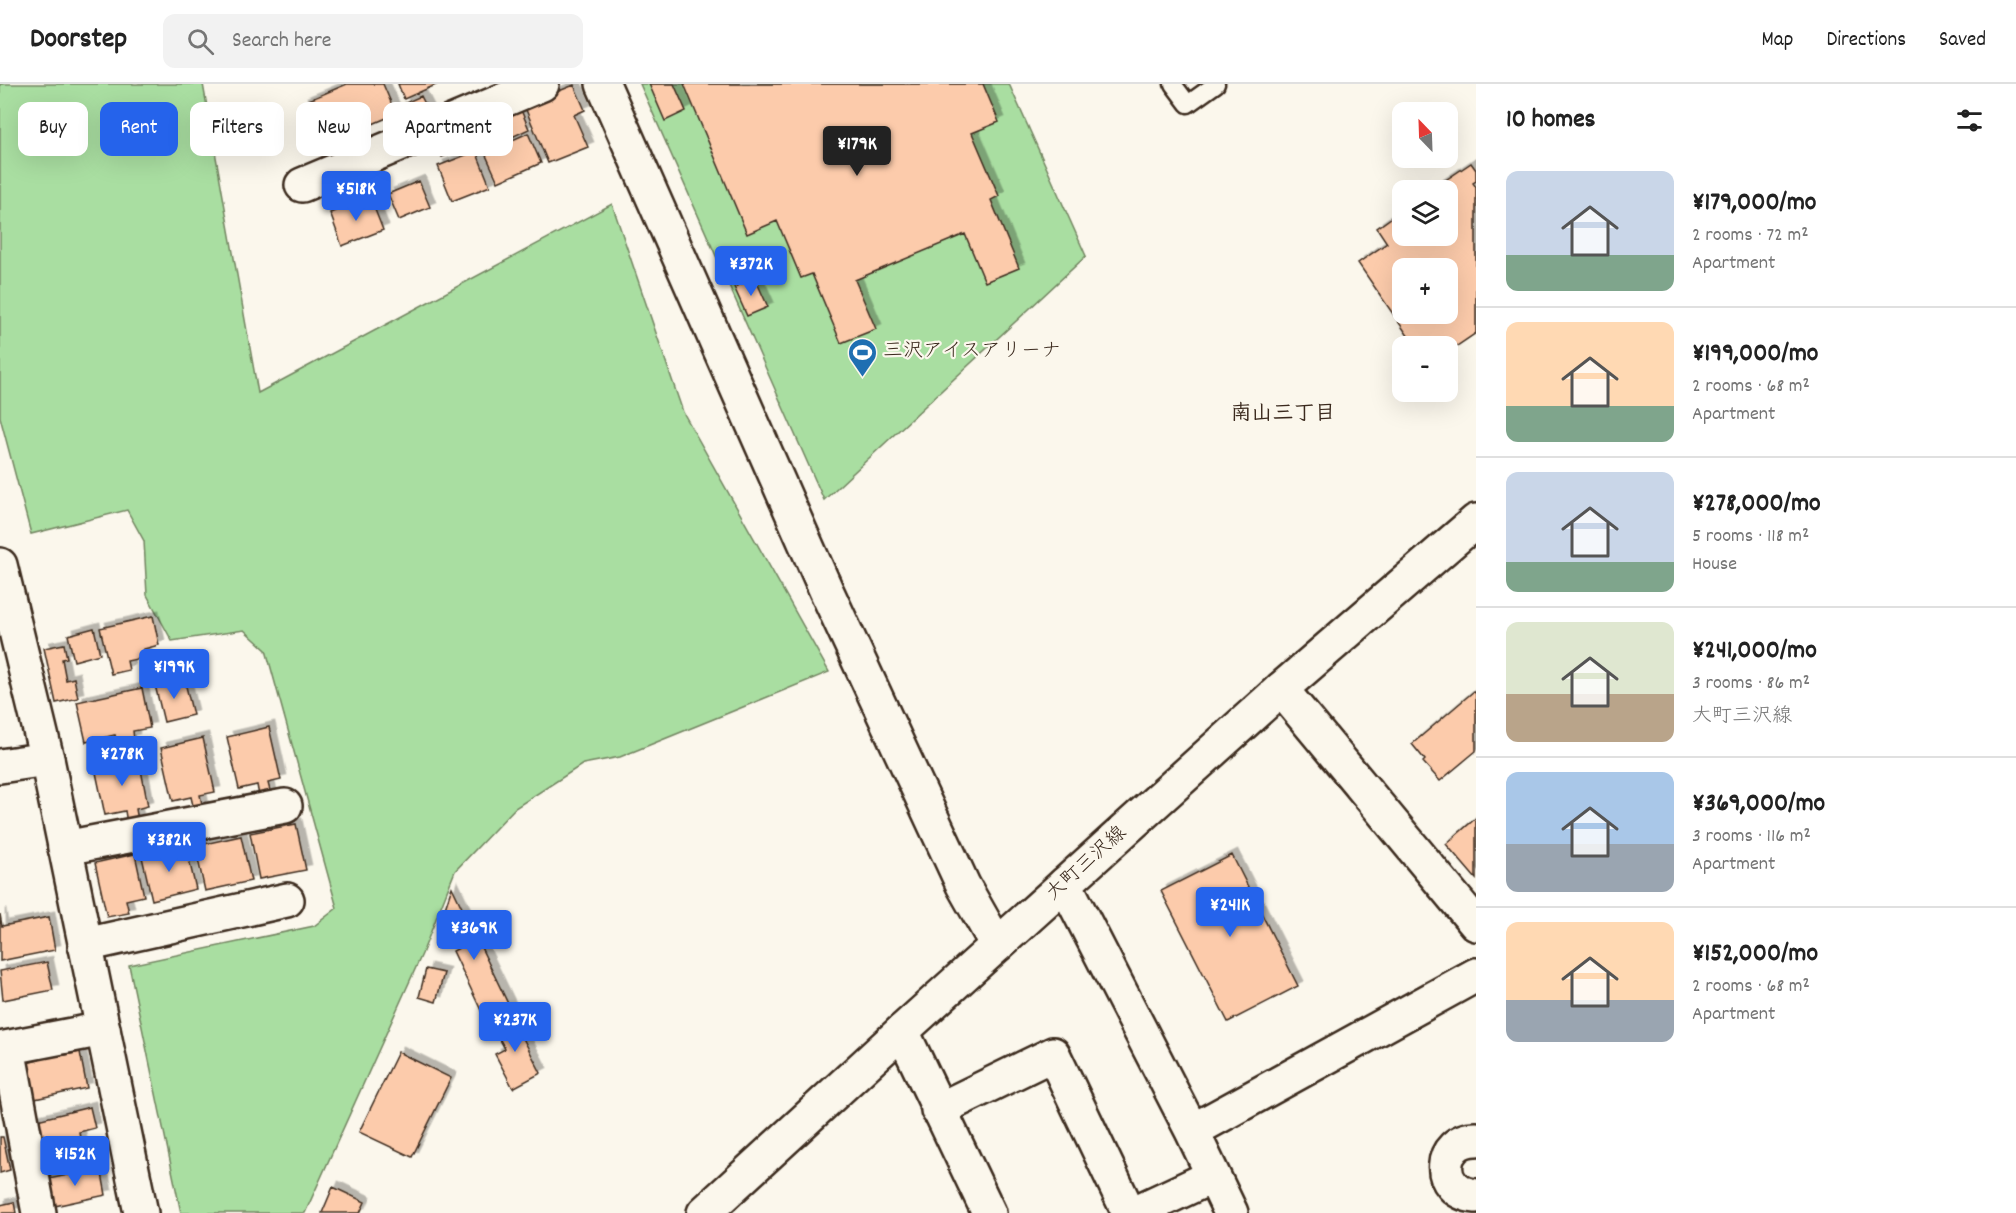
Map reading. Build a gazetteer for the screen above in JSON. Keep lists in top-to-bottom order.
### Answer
{
  "streets": {
    "street": ["大町三沢線"]
  },
  "districts": ["南山三丁目"],
  "places": {
    "sports": ["三沢アイスアリーナ"]
  },
  "north": "top left",
  "page": {
    "header": "Doorstep",
    "search": "Search here",
    "nav": ["Map", "Directions", "Saved"],
    "heading": "10 homes",
    "map_buttons": ["+", "−"],
    "chip": [
      "Buy",
      "Rent",
      "Filters",
      "New",
      "Apartment"
    ],
    "price": [
      "¥179K",
      "¥518K",
      "¥372K",
      "¥199K",
      "¥278K",
      "¥382K",
      "¥241K",
      "¥369K",
      "¥237K",
      "¥152K"
    ],
    "list": [
      {
        "name": "¥179,000/mo",
        "note": "2 rooms · 72 m² · Apartment"
      },
      {
        "name": "¥199,000/mo",
        "note": "2 rooms · 68 m² · Apartment"
      },
      {
        "name": "¥278,000/mo",
        "note": "5 rooms · 118 m² · House"
      },
      {
        "name": "¥241,000/mo",
        "note": "3 rooms · 86 m² · 大町三沢線"
      },
      {
        "name": "¥369,000/mo",
        "note": "3 rooms · 116 m² · Apartment"
      },
      {
        "name": "¥152,000/mo",
        "note": "2 rooms · 68 m² · Apartment"
      }
    ]
  }
}
